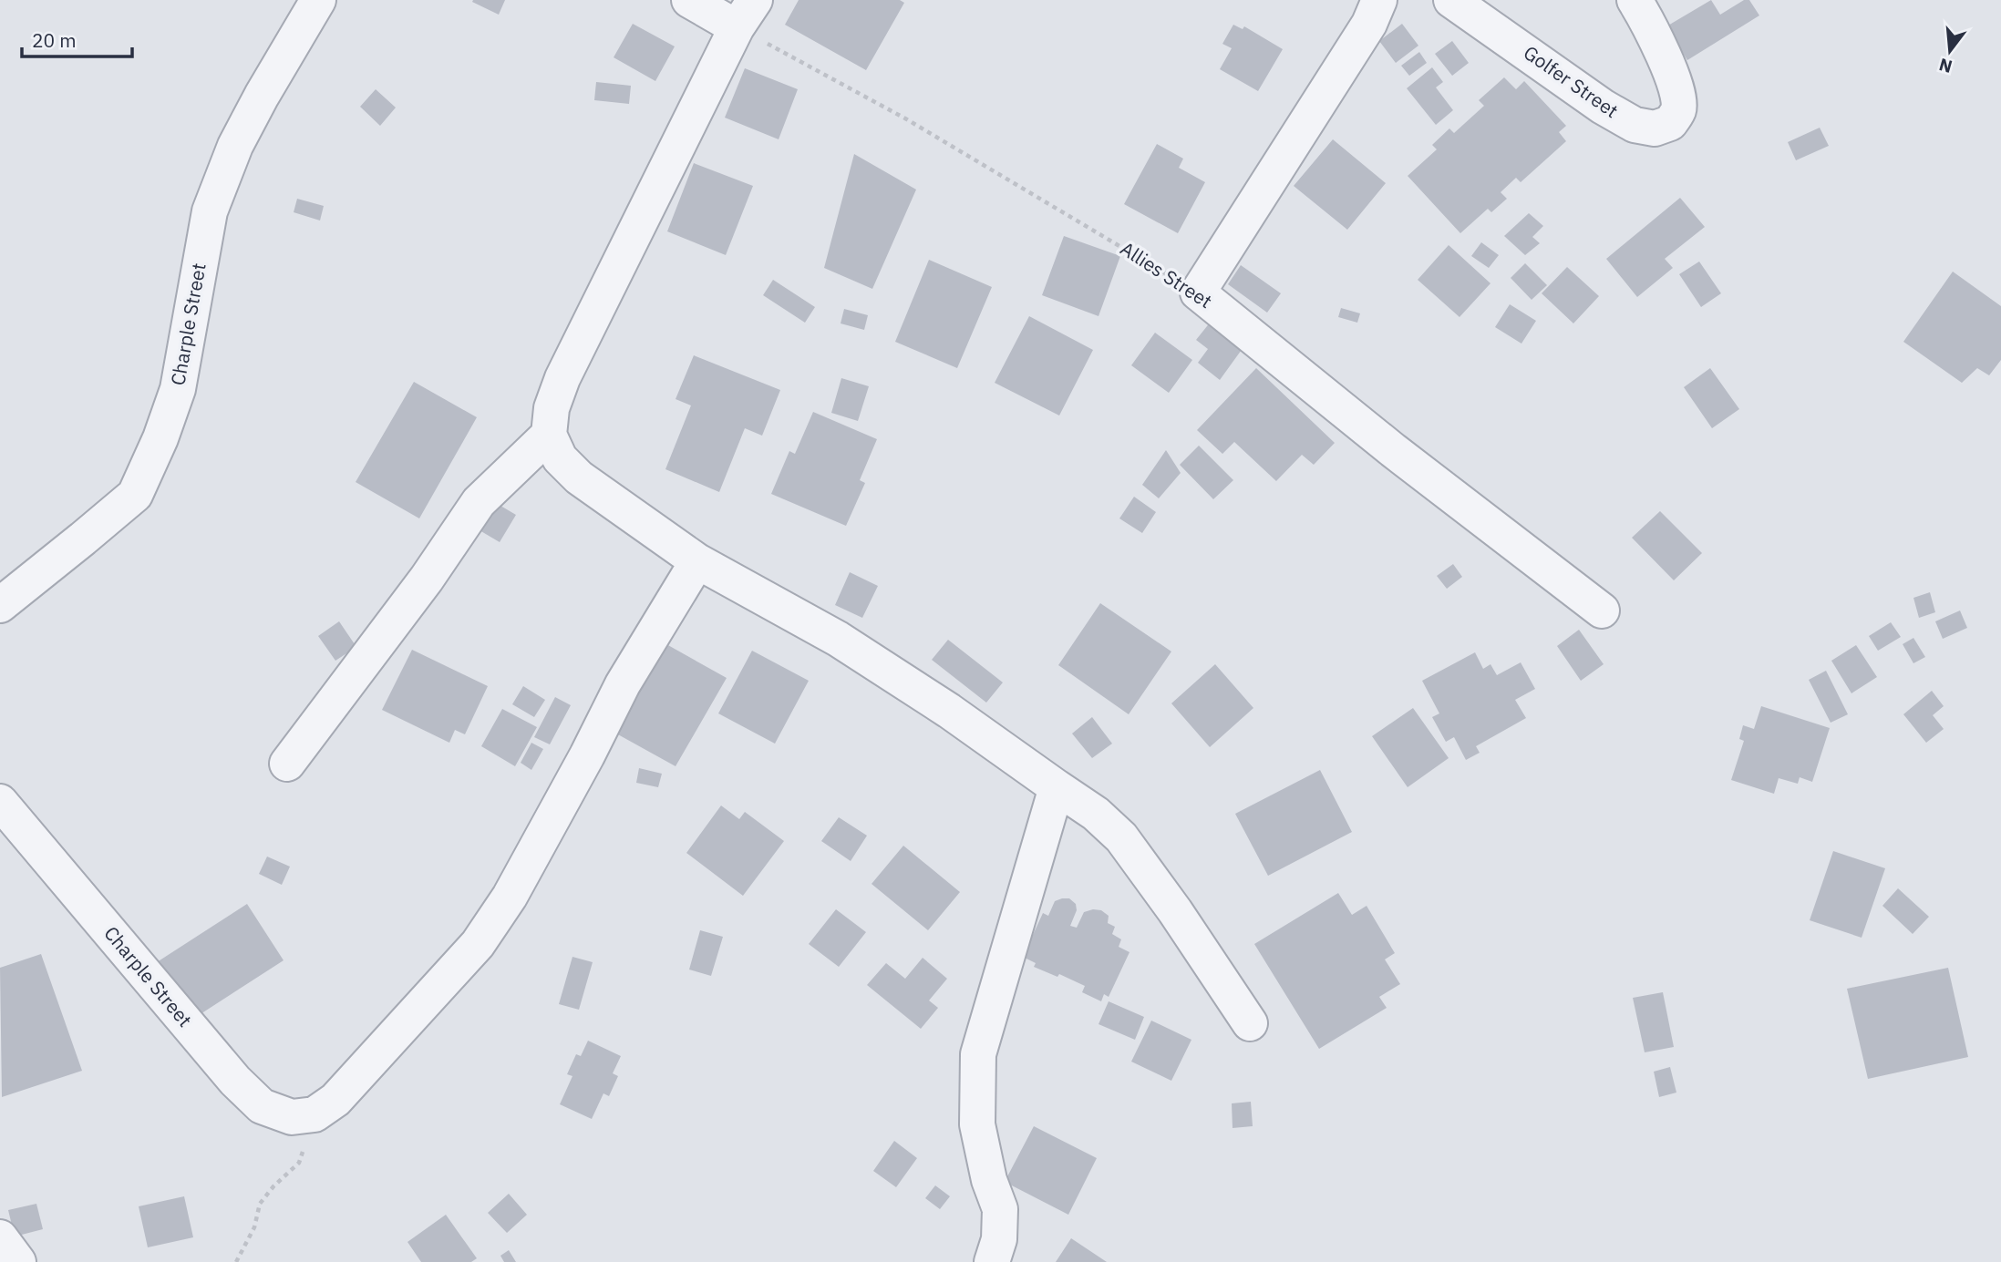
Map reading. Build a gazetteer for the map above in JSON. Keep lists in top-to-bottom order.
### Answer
{
  "streets": {
    "street": ["Golfer Street", "Allies Street", "Charple Street"]
  },
  "scale_bar": "20 m",
  "north": "bottom"
}
